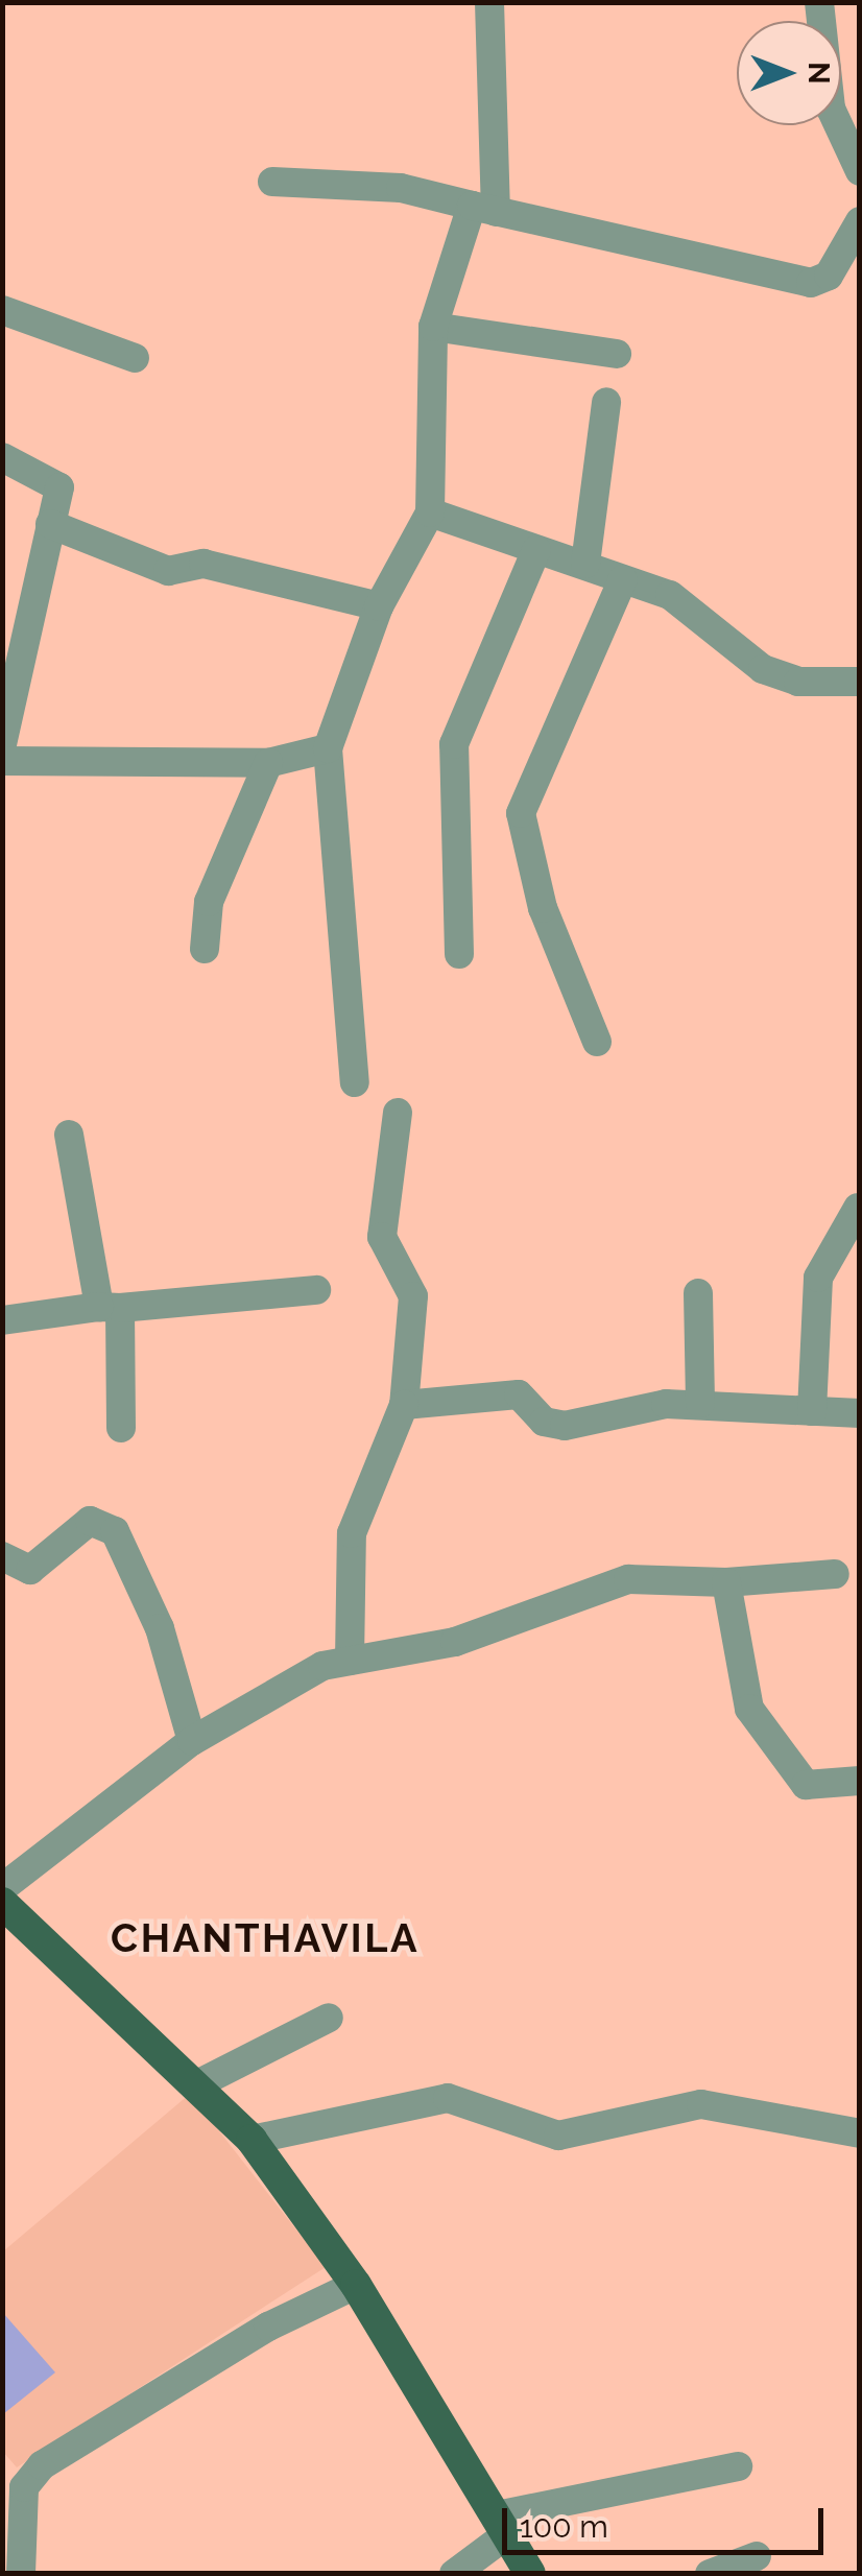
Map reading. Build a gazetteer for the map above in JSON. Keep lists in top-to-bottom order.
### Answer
{
  "districts": ["CHANTHAVILA"],
  "scale_bar": "100 m",
  "north": "right"
}
